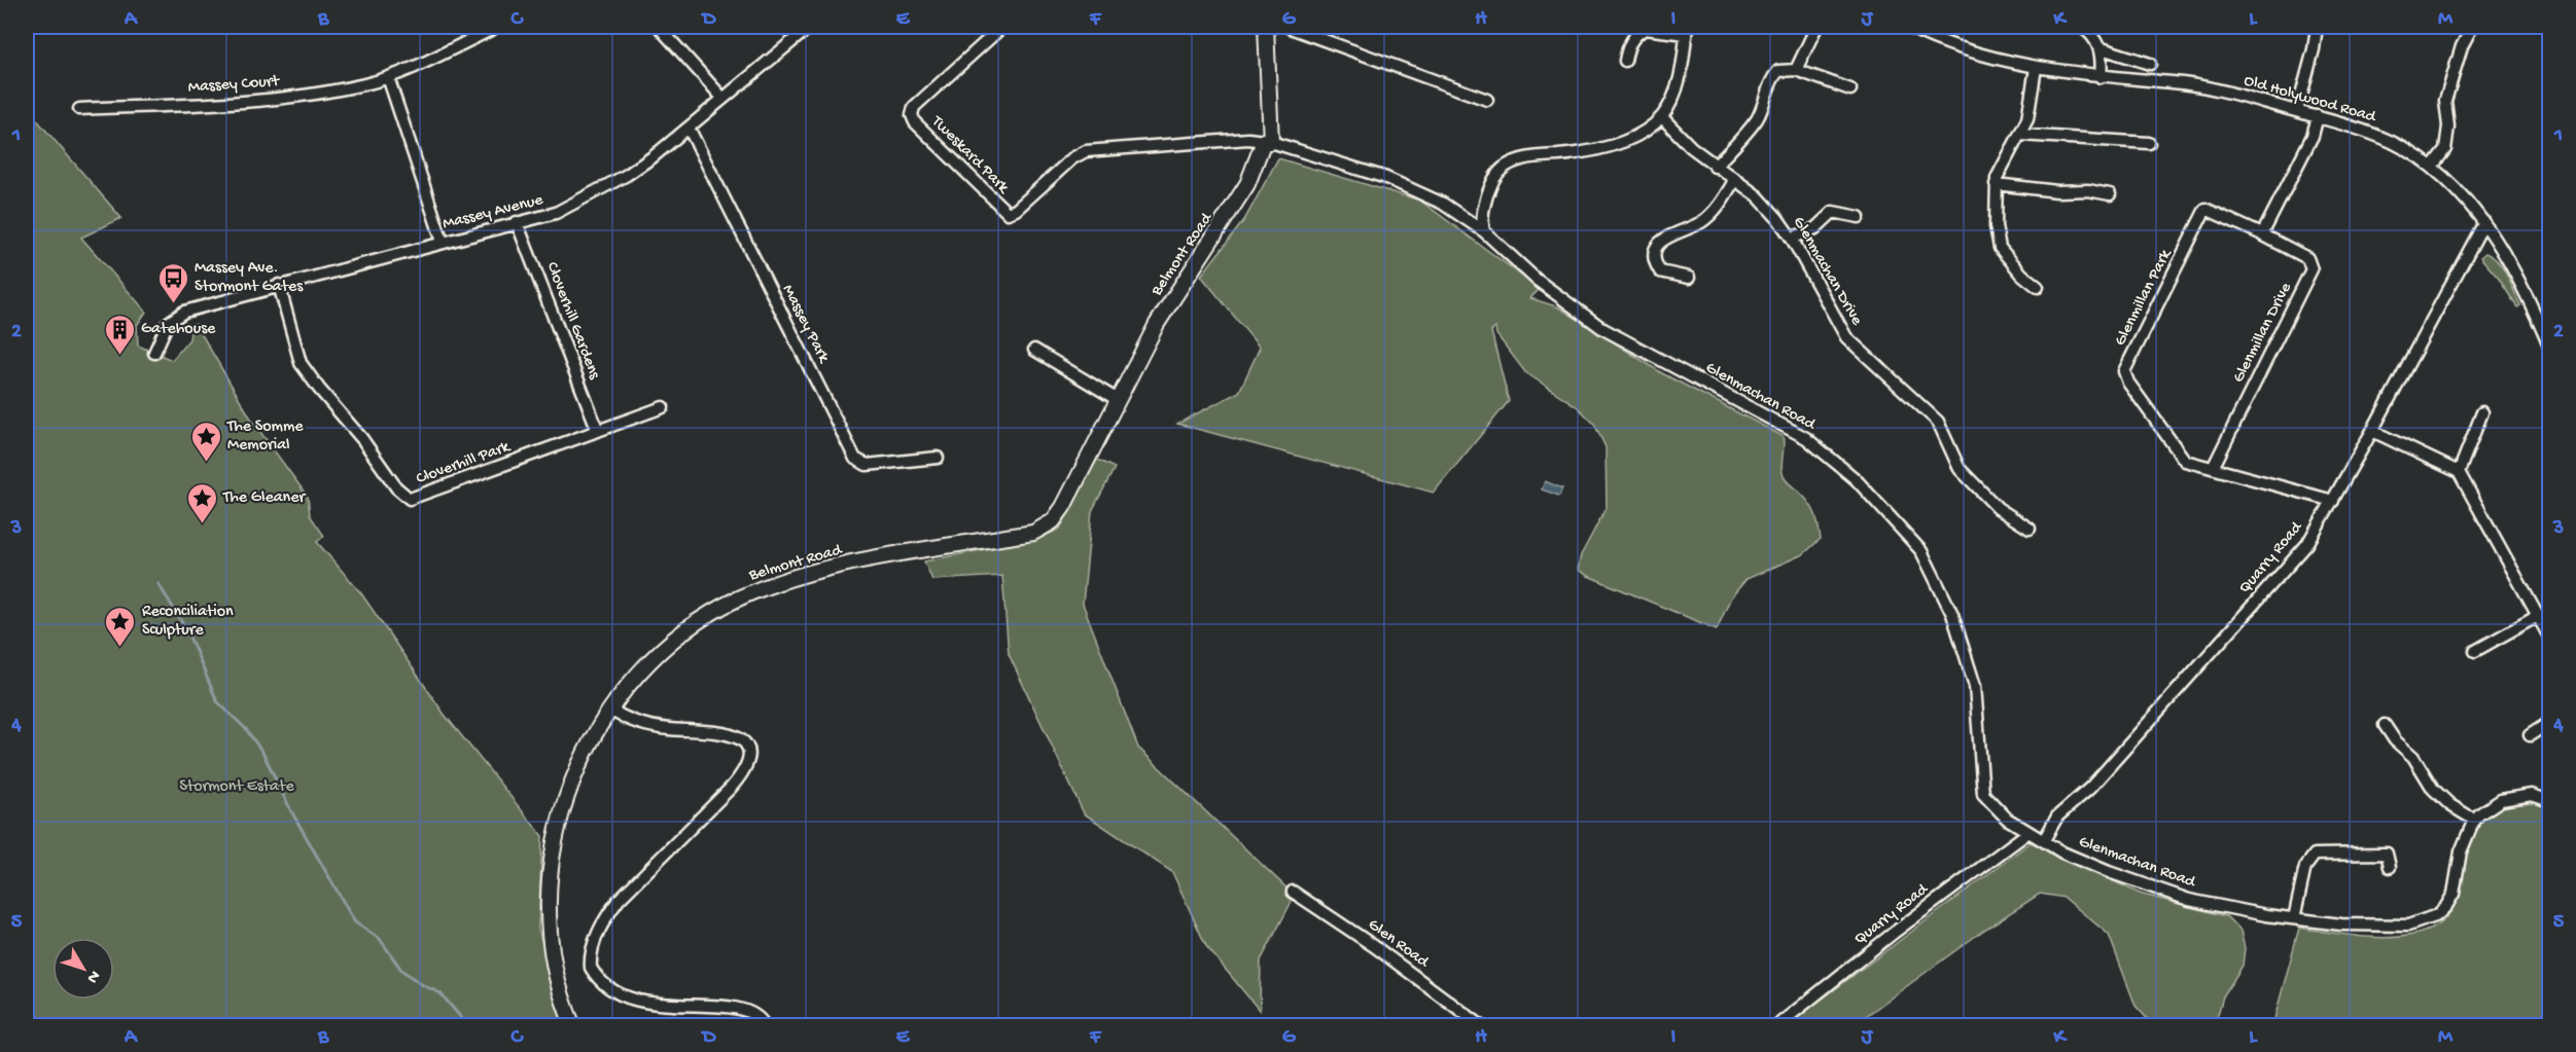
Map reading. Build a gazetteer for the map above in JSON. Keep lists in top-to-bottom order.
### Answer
{
  "streets": {
    "main road": ["Belmont Road"],
    "street": [
      "Massey Court",
      "Old Holywood Road",
      "Tweskard Park",
      "Massey Avenue",
      "Glenmachan Drive",
      "Glenmillan Park",
      "Cloverhill Gardens",
      "Massey Park",
      "Glenmillan Drive",
      "Glenmachan Road",
      "Cloverhill Park",
      "Quarry Road",
      "Glen Road"
    ]
  },
  "crossings": [
    ["Old Holywood Road", "Quarry Road"],
    ["Tweskard Park", "Belmont Road"],
    ["Tweskard Park", "Glenmachan Road"],
    ["Massey Avenue", "Cloverhill Gardens"],
    ["Massey Avenue", "Massey Park"],
    ["Massey Avenue", "Cloverhill Park"],
    ["Belmont Road", "Glenmachan Road"],
    ["Glenmillan Park", "Glenmillan Drive"],
    ["Glenmillan Park", "Quarry Road"],
    ["Cloverhill Gardens", "Cloverhill Park"],
    ["Glenmachan Road", "Quarry Road"]
  ],
  "parks": ["Stormont Estate"],
  "places": {
    "bus stop": ["Massey Ave. Stormont Gates"],
    "building": ["Gatehouse"],
    "place": ["The Somme Memorial", "The Gleaner", "Reconciliation Sculpture"]
  },
  "north": "bottom right",
  "grid": {
    "columns": [
      "A",
      "B",
      "C",
      "D",
      "E",
      "F",
      "G",
      "H",
      "I",
      "J",
      "K",
      "L",
      "M"
    ],
    "rows": [
      "1",
      "2",
      "3",
      "4",
      "5"
    ]
  }
}
